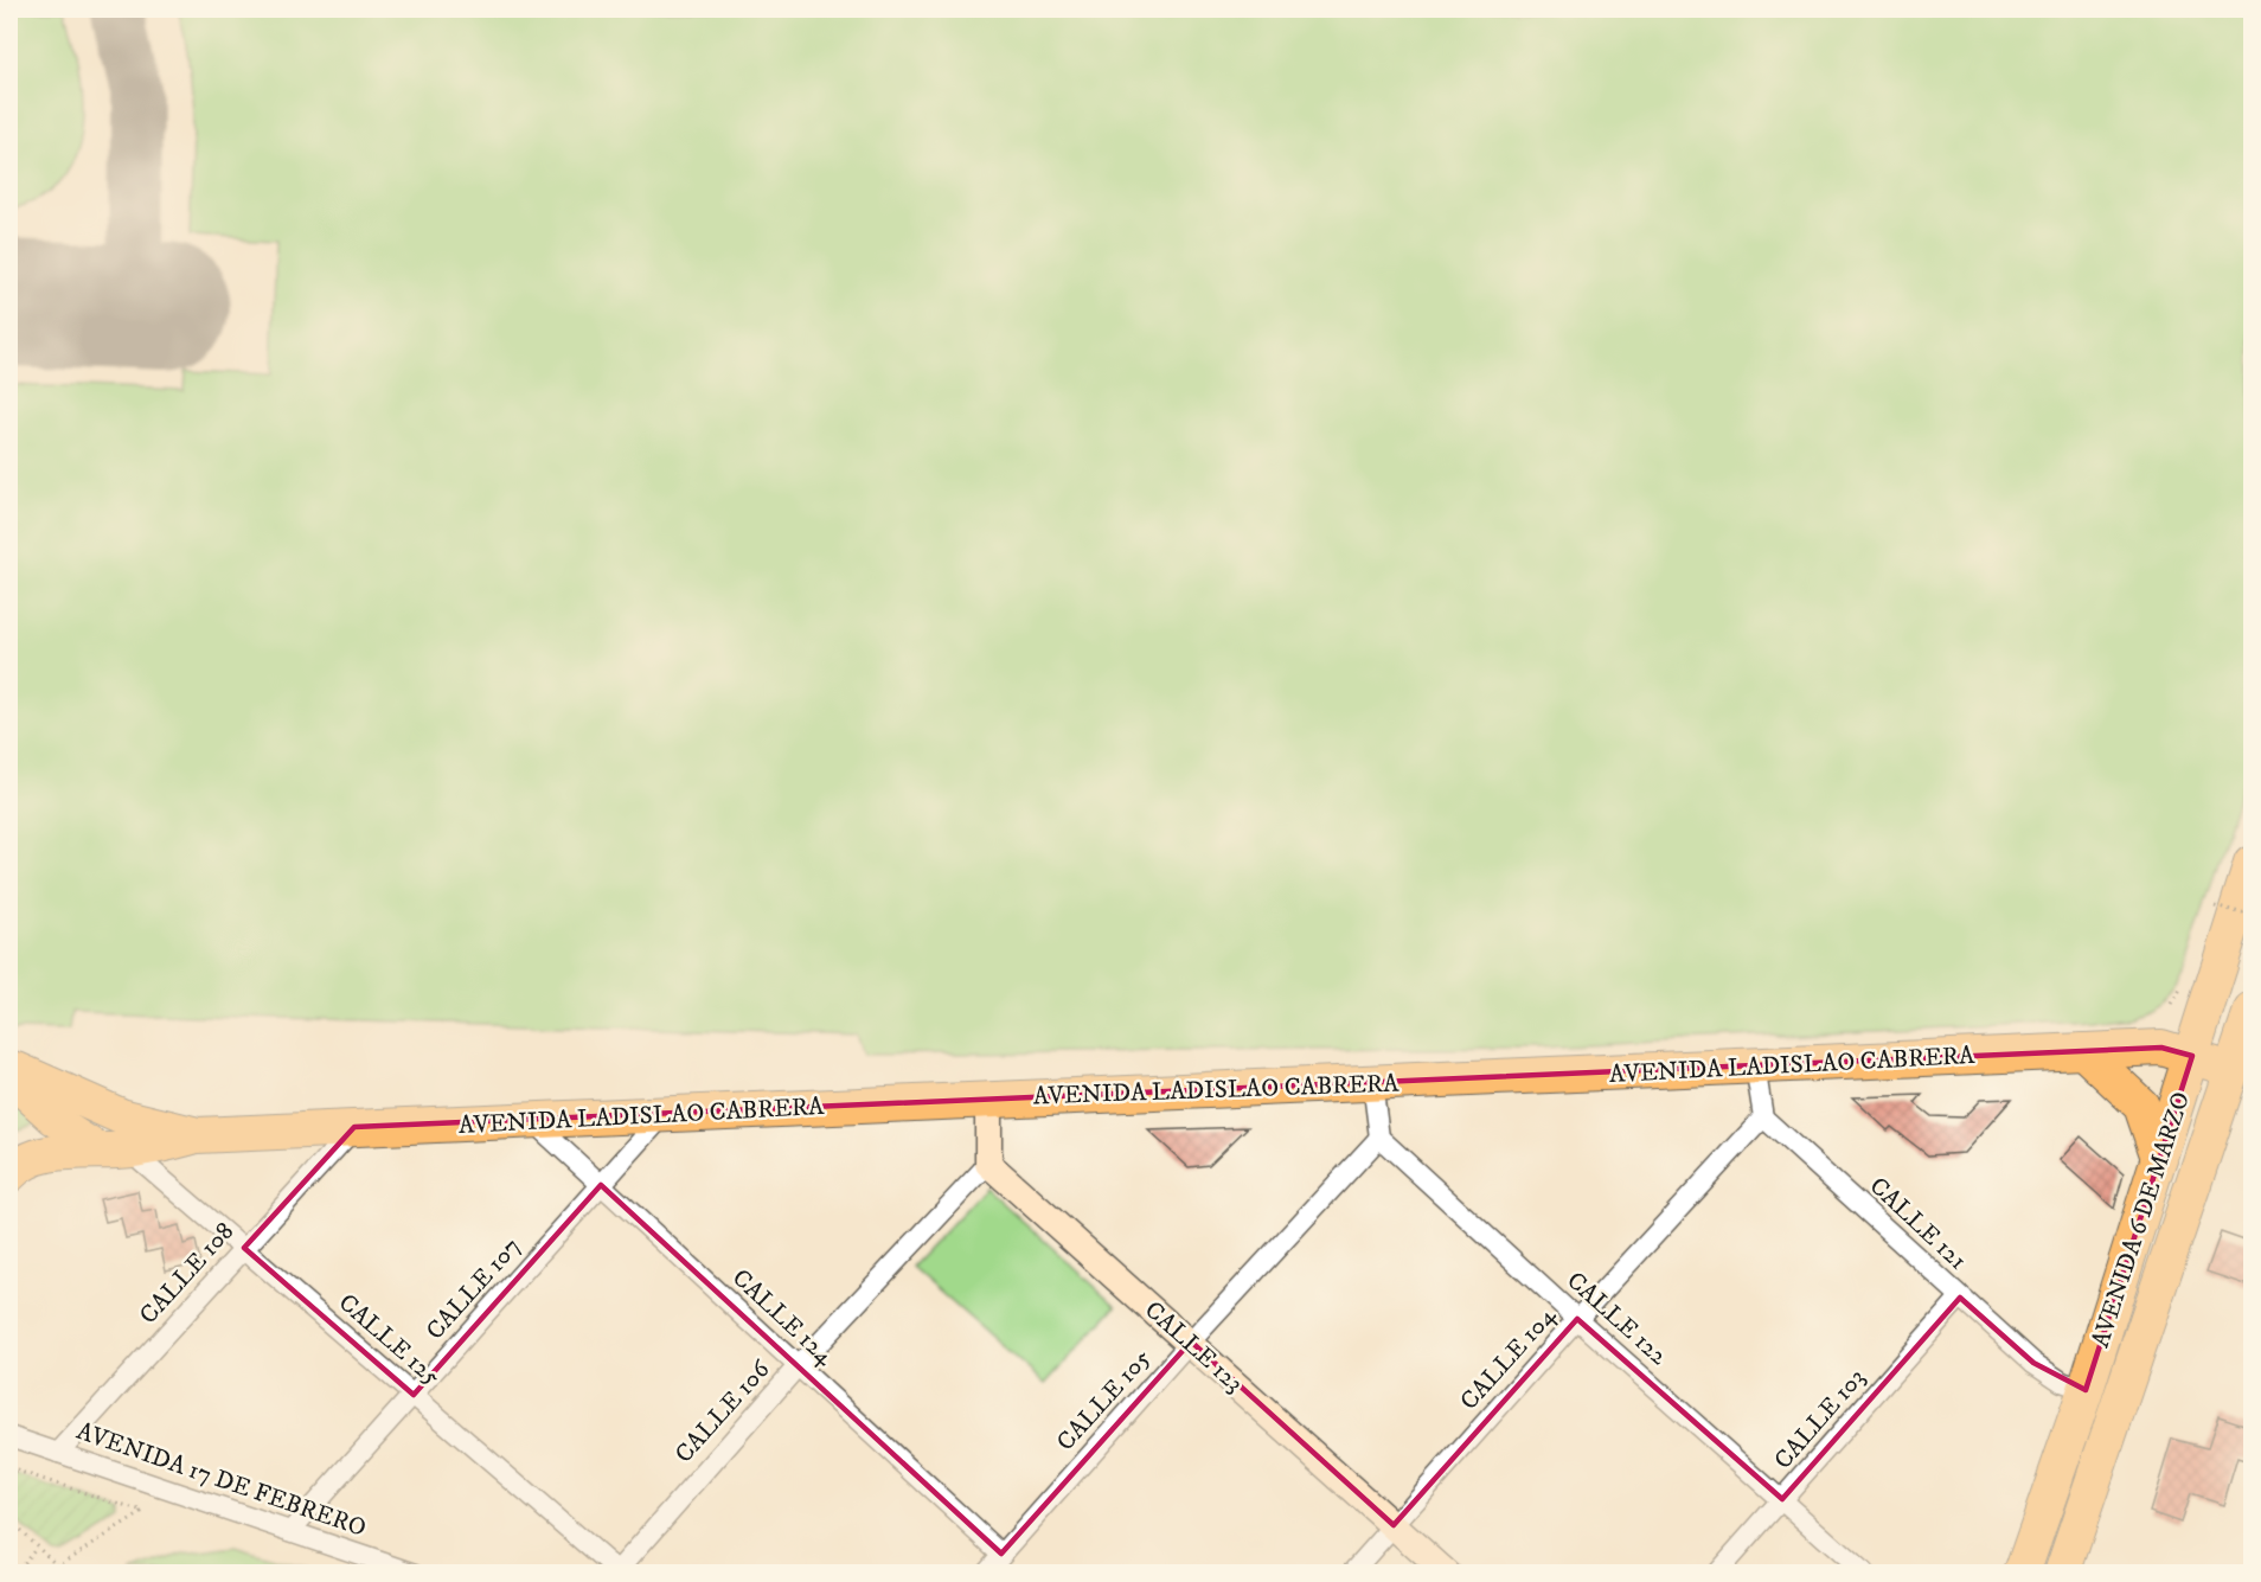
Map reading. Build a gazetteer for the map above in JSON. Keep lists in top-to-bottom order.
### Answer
{
  "streets": {
    "highway": ["AVENIDA LADISLAO CABRERA", "AVENIDA 6 DE MARZO"],
    "street": [
      "CALLE 121",
      "CALLE 108",
      "CALLE 107",
      "CALLE 124",
      "CALLE 122",
      "CALLE 125",
      "CALLE 123",
      "CALLE 104",
      "CALLE 105",
      "CALLE 106",
      "CALLE 103",
      "AVENIDA 17 DE FEBRERO"
    ]
  },
  "crossings": [
    ["AVENIDA LADISLAO CABRERA", "AVENIDA 6 DE MARZO"],
    ["AVENIDA LADISLAO CABRERA", "CALLE 108"],
    ["AVENIDA LADISLAO CABRERA", "CALLE 107"],
    ["AVENIDA LADISLAO CABRERA", "CALLE 124"],
    ["AVENIDA LADISLAO CABRERA", "CALLE 125"],
    ["AVENIDA 6 DE MARZO", "CALLE 121"],
    ["CALLE 121", "CALLE 104"],
    ["CALLE 121", "CALLE 103"],
    ["CALLE 108", "CALLE 125"],
    ["CALLE 108", "AVENIDA 17 DE FEBRERO"],
    ["CALLE 107", "CALLE 124"],
    ["CALLE 107", "CALLE 125"],
    ["CALLE 107", "AVENIDA 17 DE FEBRERO"],
    ["CALLE 124", "CALLE 105"],
    ["CALLE 124", "CALLE 106"],
    ["CALLE 122", "CALLE 104"],
    ["CALLE 122", "CALLE 105"],
    ["CALLE 122", "CALLE 103"],
    ["CALLE 125", "CALLE 106"],
    ["CALLE 123", "CALLE 104"],
    ["CALLE 123", "CALLE 105"],
    ["CALLE 123", "CALLE 106"]
  ]
}
